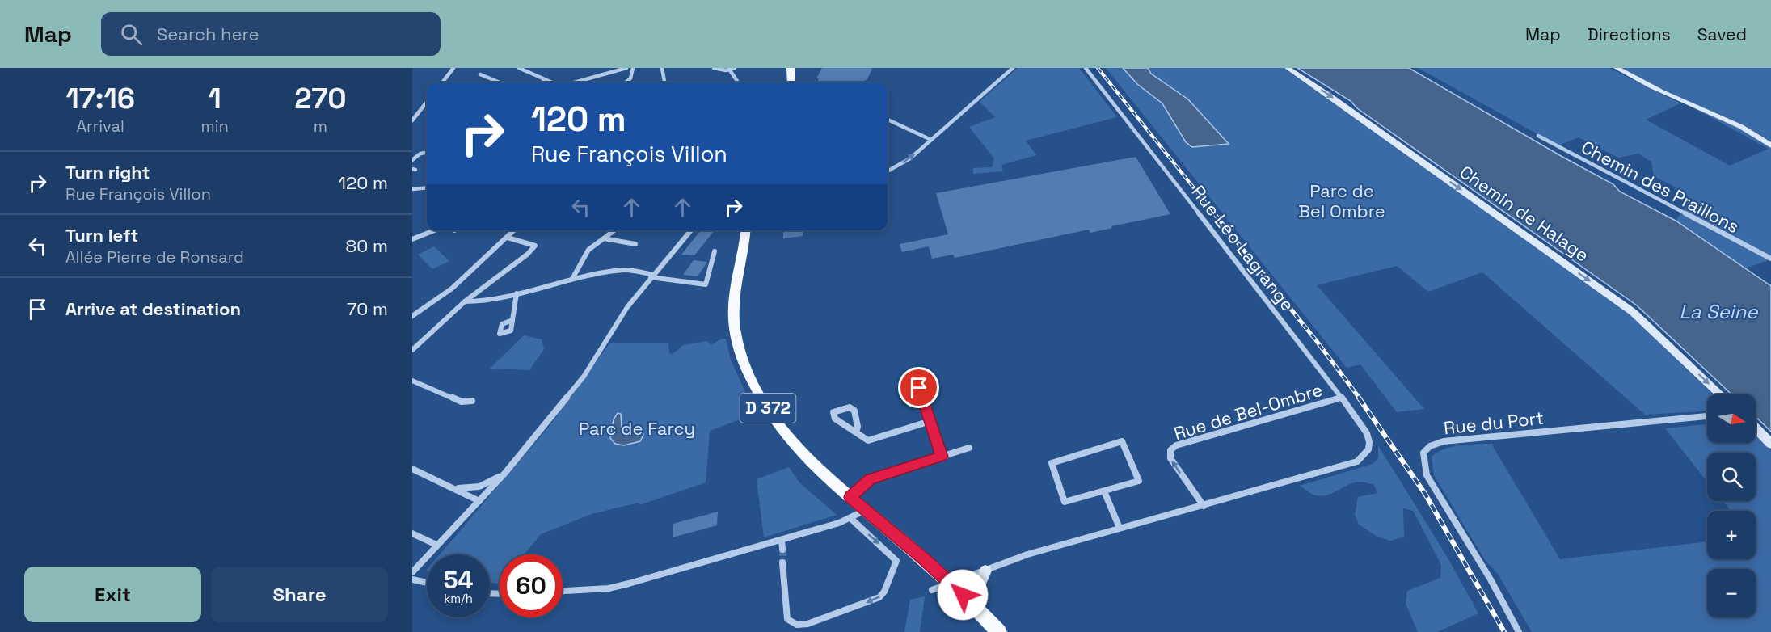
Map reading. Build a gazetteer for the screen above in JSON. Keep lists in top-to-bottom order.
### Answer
{
  "streets": {
    "main road": ["D 372"],
    "street": [
      "Chemin des Praillons",
      "Chemin de Halage",
      "Rue Léo Lagrange",
      "Rue de Bel-Ombre",
      "Rue du Port"
    ]
  },
  "crossings": [
    ["Rue Léo Lagrange", "Rue de Bel-Ombre"]
  ],
  "one_way": ["Chemin de Halage"],
  "water": ["La Seine"],
  "parks": ["Parc de Bel Ombre", "Parc de Farcy"],
  "north": "right",
  "page": {
    "header": "Map",
    "search": "Search here",
    "nav": ["Map", "Directions", "Saved"],
    "eta": [
      "17:16",
      "Arrival",
      "1",
      "min",
      "270",
      "m"
    ],
    "turn": ["120 m", "Rue François Villon"],
    "list": [
      {
        "name": "Turn right",
        "note": "Rue François Villon",
        "value": "120 m"
      },
      {
        "name": "Turn left",
        "note": "Allée Pierre de Ronsard",
        "value": "80 m"
      },
      {
        "name": "Arrive at destination",
        "value": "70 m"
      }
    ],
    "map_buttons": ["+", "−"],
    "speed": "54 km/h",
    "limit": "60",
    "buttons": ["Exit", "Share"]
  }
}
